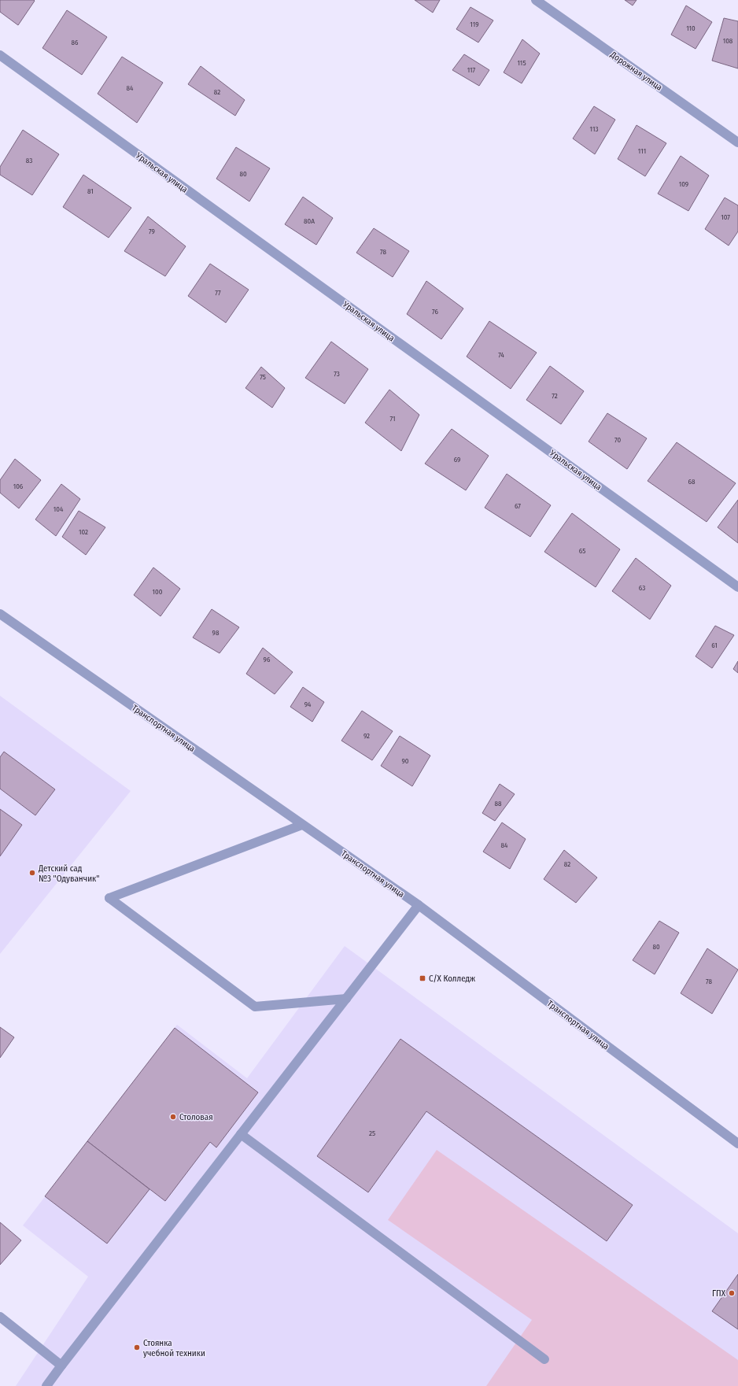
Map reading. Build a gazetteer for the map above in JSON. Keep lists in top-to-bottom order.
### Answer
{
  "streets": {
    "street": ["Дорожная улица", "Уральская улица", "Транспортная улица"]
  },
  "places": {
    "other": [
      "Детский сад №3 \"Одуванчик\"",
      "Столовая",
      "ГПХ",
      "Стоянка учебной техники"
    ],
    "transit": ["С/Х Колледж"]
  },
  "house_numbers": [
    "119",
    "110",
    "108",
    "86",
    "115",
    "117",
    "84",
    "82",
    "113",
    "111",
    "83",
    "80",
    "109",
    "81",
    "107",
    "80А",
    "79",
    "78",
    "77",
    "76",
    "74",
    "73",
    "75",
    "72",
    "71",
    "70",
    "69",
    "68",
    "106",
    "67",
    "104",
    "102",
    "65",
    "63",
    "100",
    "98",
    "61",
    "96",
    "94",
    "92",
    "90",
    "88",
    "84",
    "82",
    "80",
    "78",
    "25"
  ]
}
